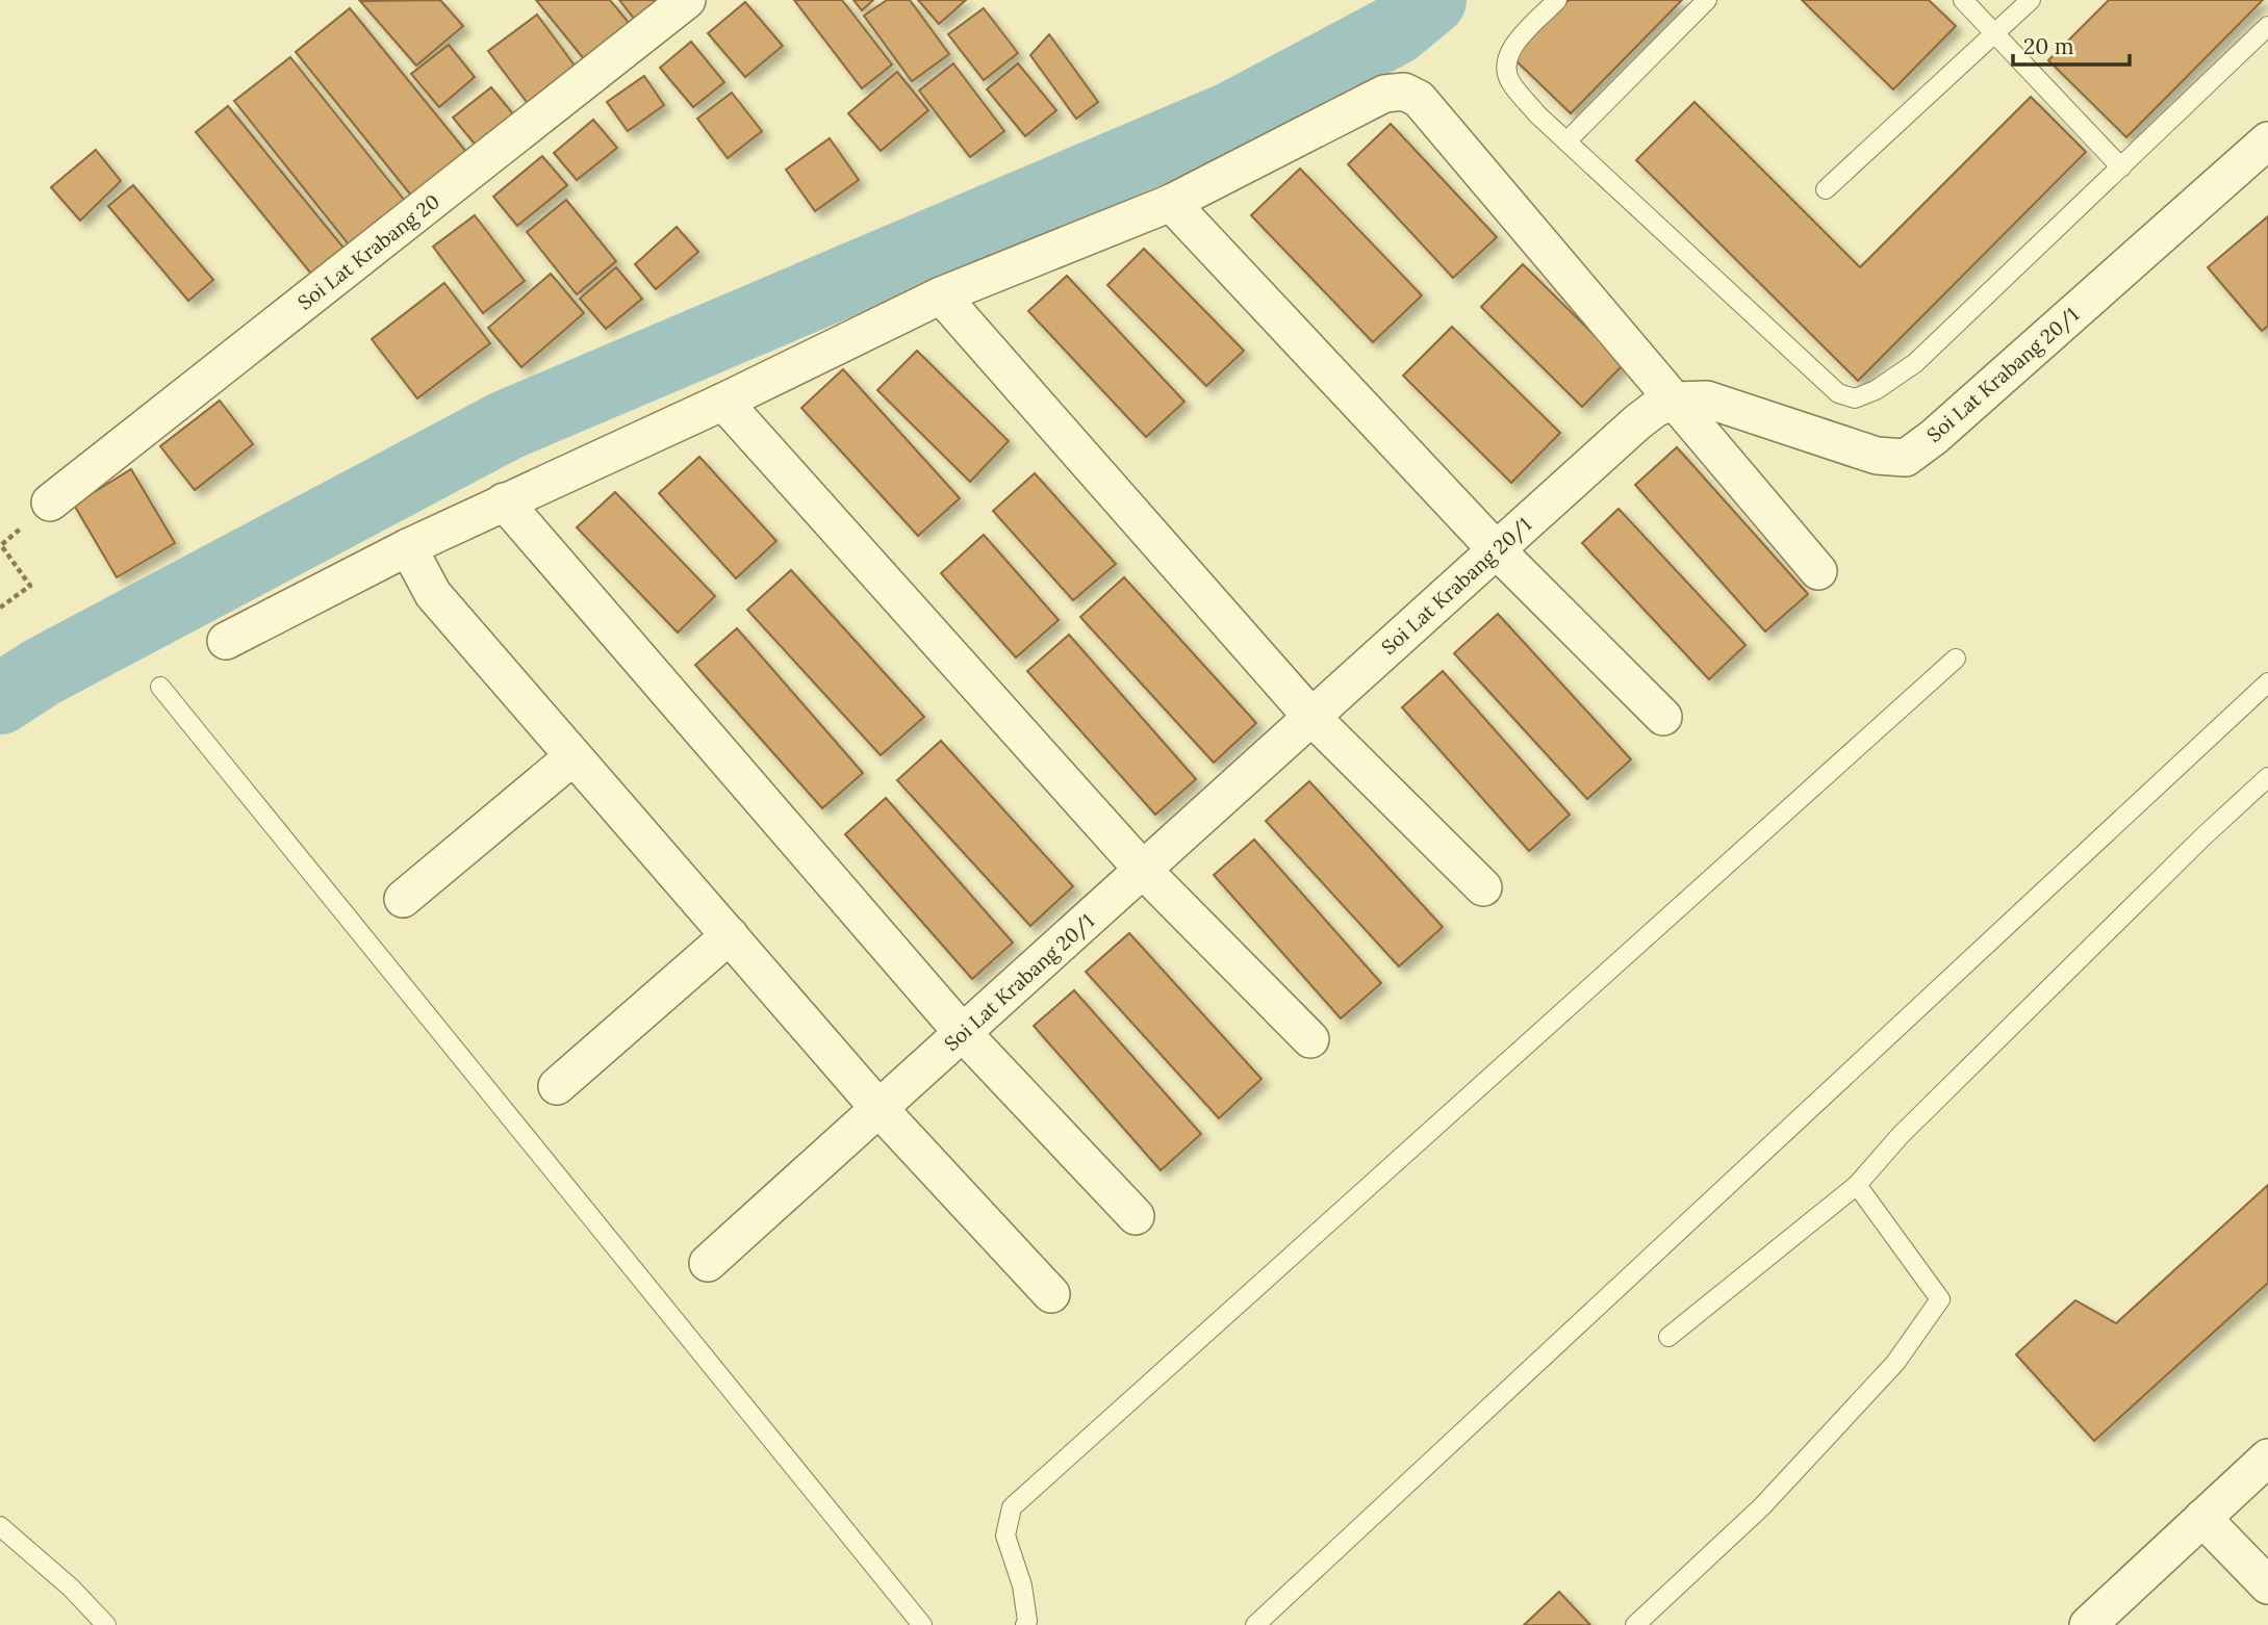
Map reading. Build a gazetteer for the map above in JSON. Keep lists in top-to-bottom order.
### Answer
{
  "streets": {
    "street": ["Soi Lat Krabang 20", "Soi Lat Krabang 20/1"]
  },
  "scale_bar": "20 m"
}
